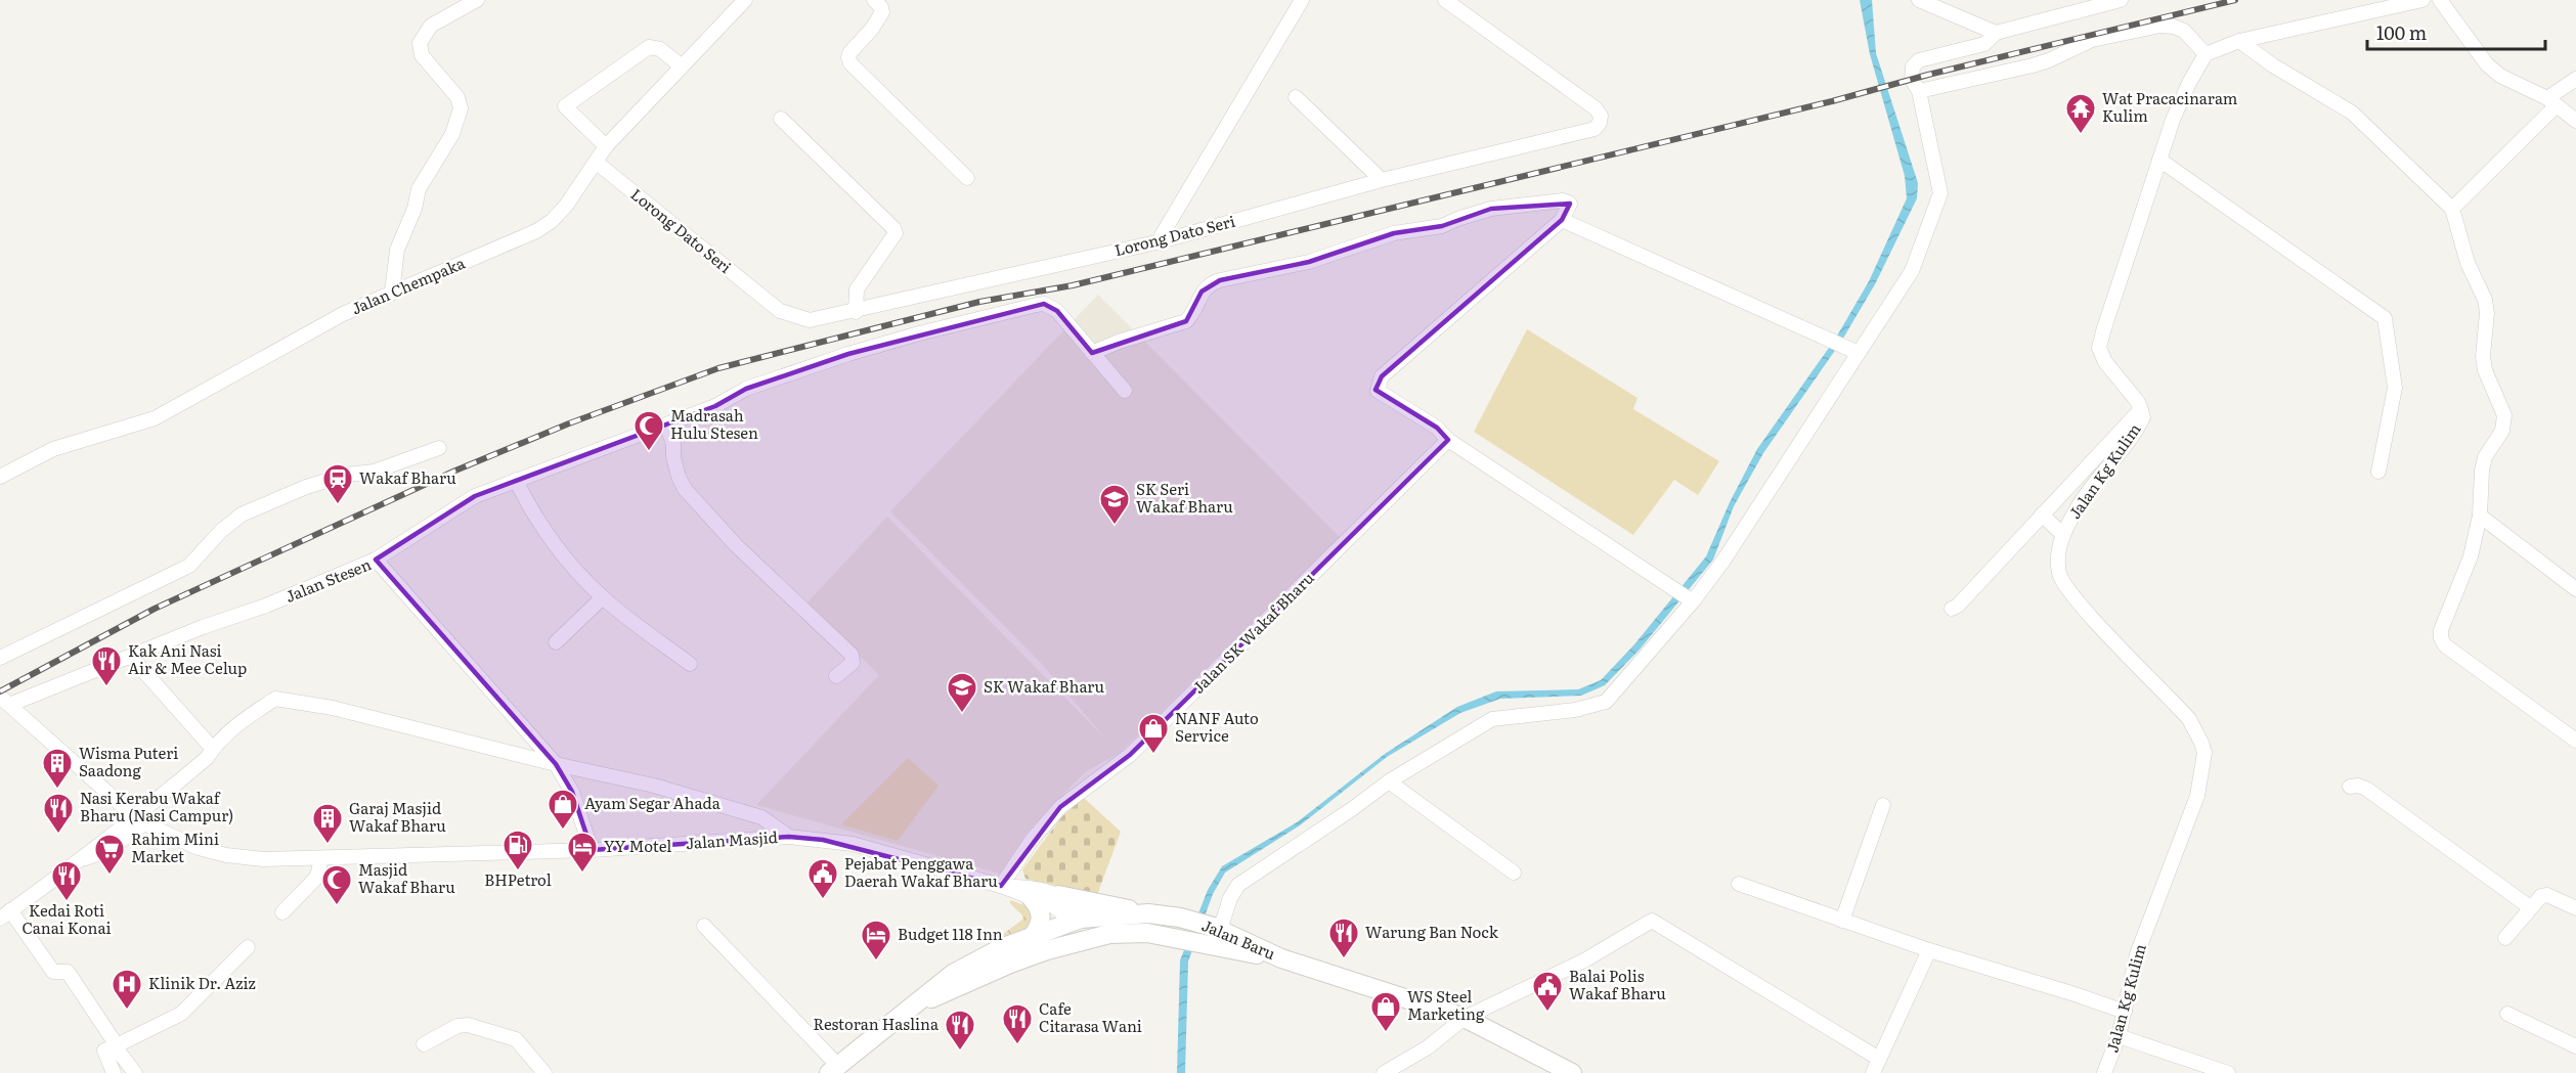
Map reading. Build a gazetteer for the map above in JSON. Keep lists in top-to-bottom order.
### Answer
{
  "streets": {
    "main road": ["Jalan Baru"],
    "street": [
      "Lorong Dato Seri",
      "Jalan Chempaka",
      "Jalan Kg Kulim",
      "Jalan Stesen",
      "Jalan SK Wakaf Bharu",
      "Jalan Masjid"
    ]
  },
  "crossings": [
    ["Lorong Dato Seri", "Jalan Chempaka"],
    ["Jalan Stesen", "Jalan Masjid"],
    ["Jalan SK Wakaf Bharu", "Jalan Masjid"],
    ["Jalan Masjid", "Jalan Baru"]
  ],
  "places": {
    "temple": ["Wat Pracacinaram Kulim"],
    "mosque": ["Madrasah Hulu Stesen", "Masjid Wakaf Bharu"],
    "station": ["Wakaf Bharu"],
    "school or university": ["SK Seri Wakaf Bharu", "SK Wakaf Bharu"],
    "restaurant": [
      "Kak Ani Nasi Air & Mee Celup",
      "Nasi Kerabu Wakaf Bharu (Nasi Campur)",
      "Kedai Roti Canai Konai",
      "Warung Ban Nock",
      "Cafe Citarasa Wani",
      "Restoran Haslina"
    ],
    "shop": ["NANF Auto Service", "Ayam Segar Ahada", "WS Steel Marketing"],
    "building": ["Wisma Puteri Saadong", "Garaj Masjid Wakaf Bharu"],
    "fuel station": ["BHPetrol"],
    "hotel": ["YY Motel", "Budget 118 Inn"],
    "supermarket": ["Rahim Mini Market"],
    "public building": ["Pejabat Penggawa Daerah Wakaf Bharu", "Balai Polis Wakaf Bharu"],
    "hospital": ["Klinik Dr. Aziz"]
  },
  "scale_bar": "100 m"
}
